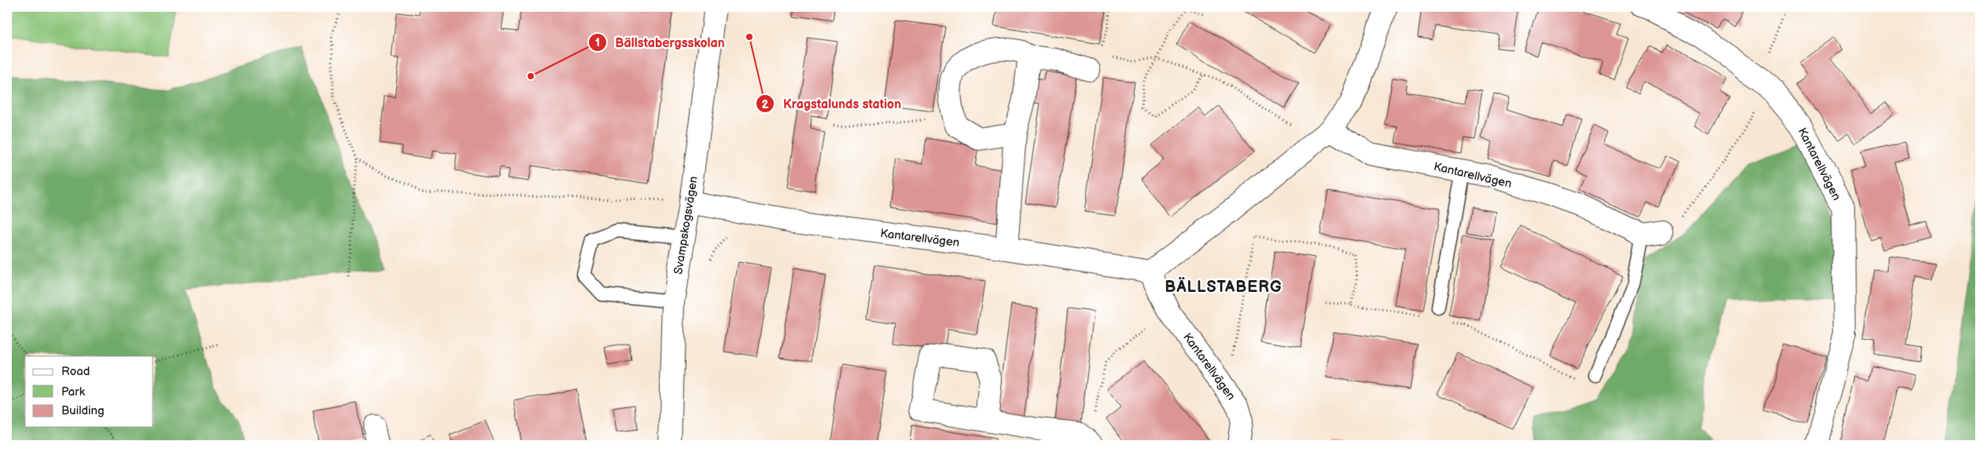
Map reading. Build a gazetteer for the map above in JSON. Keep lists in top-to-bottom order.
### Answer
{
  "streets": {
    "street": ["Kantarellvägen", "Svampskogsvägen"]
  },
  "crossings": [
    ["Kantarellvägen", "Svampskogsvägen"]
  ],
  "districts": ["BÄLLSTABERG"],
  "places": ["Kragstalunds station", "Bällstabergsskolan"],
  "legend": ["Road", "Park", "Building"]
}
